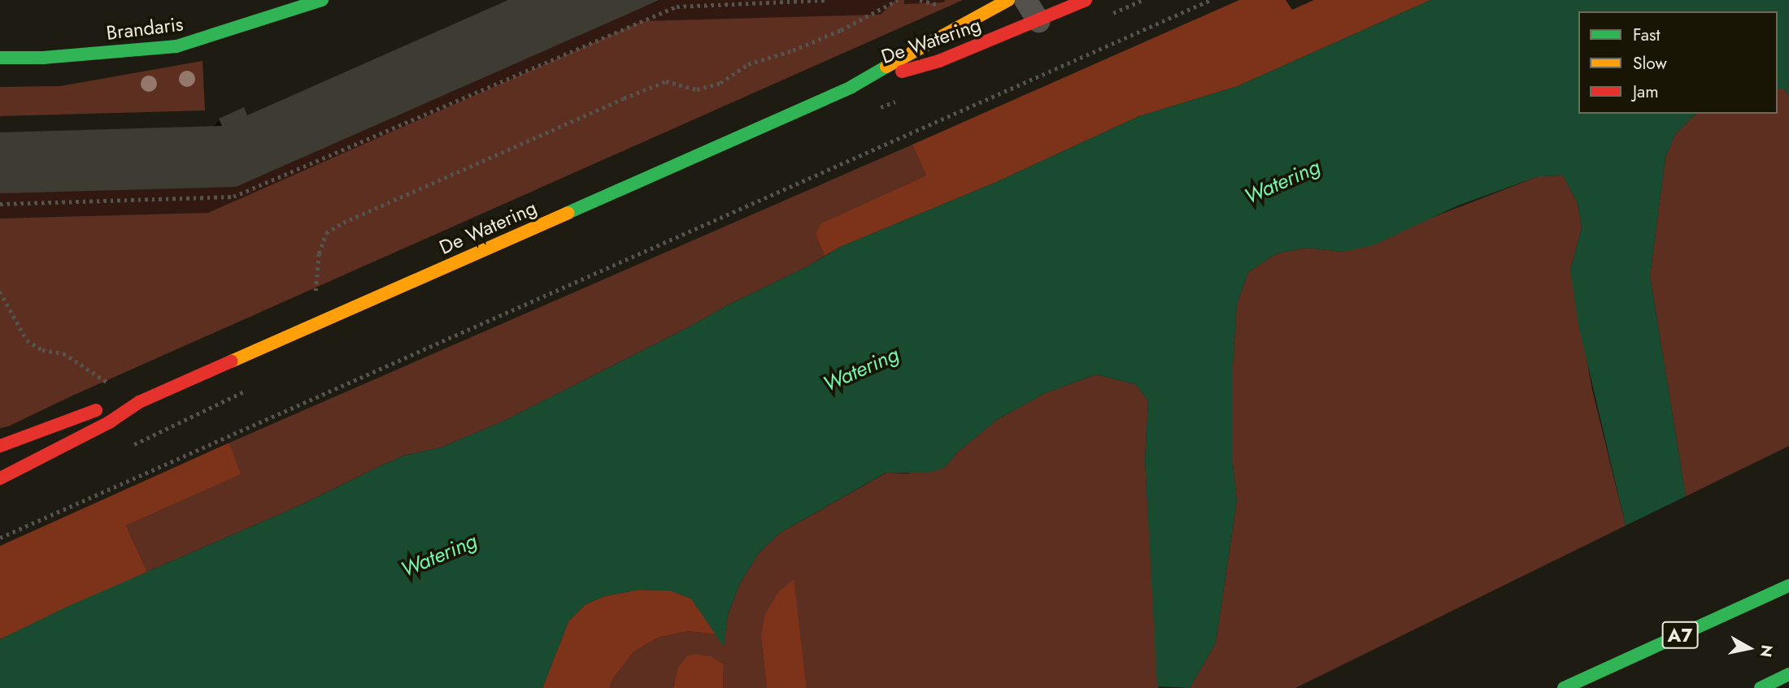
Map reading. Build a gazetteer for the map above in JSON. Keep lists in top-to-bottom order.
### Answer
{
  "streets": {
    "main road": ["Brandaris", "De Watering", "A7"]
  },
  "water": ["Watering"],
  "legend": ["Fast", "Slow", "Jam"],
  "north": "right"
}
